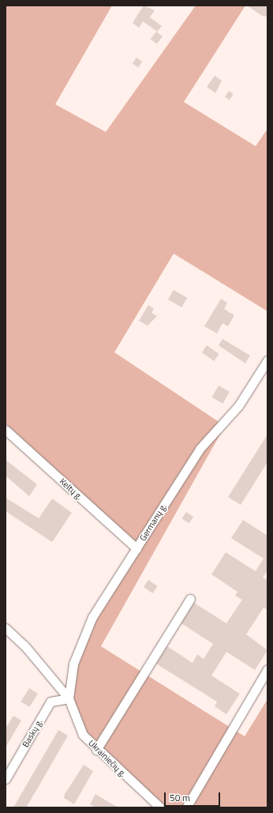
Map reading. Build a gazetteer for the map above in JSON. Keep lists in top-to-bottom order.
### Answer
{
  "streets": {
    "street": [
      "Keltų g.",
      "Germanų g.",
      "Baskų g.",
      "Ukrainiečių g."
    ]
  },
  "crossings": [
    ["Keltų g.", "Germanų g."],
    ["Germanų g.", "Baskų g."],
    ["Germanų g.", "Ukrainiečių g."],
    ["Baskų g.", "Ukrainiečių g."]
  ],
  "scale_bar": "50 m"
}
